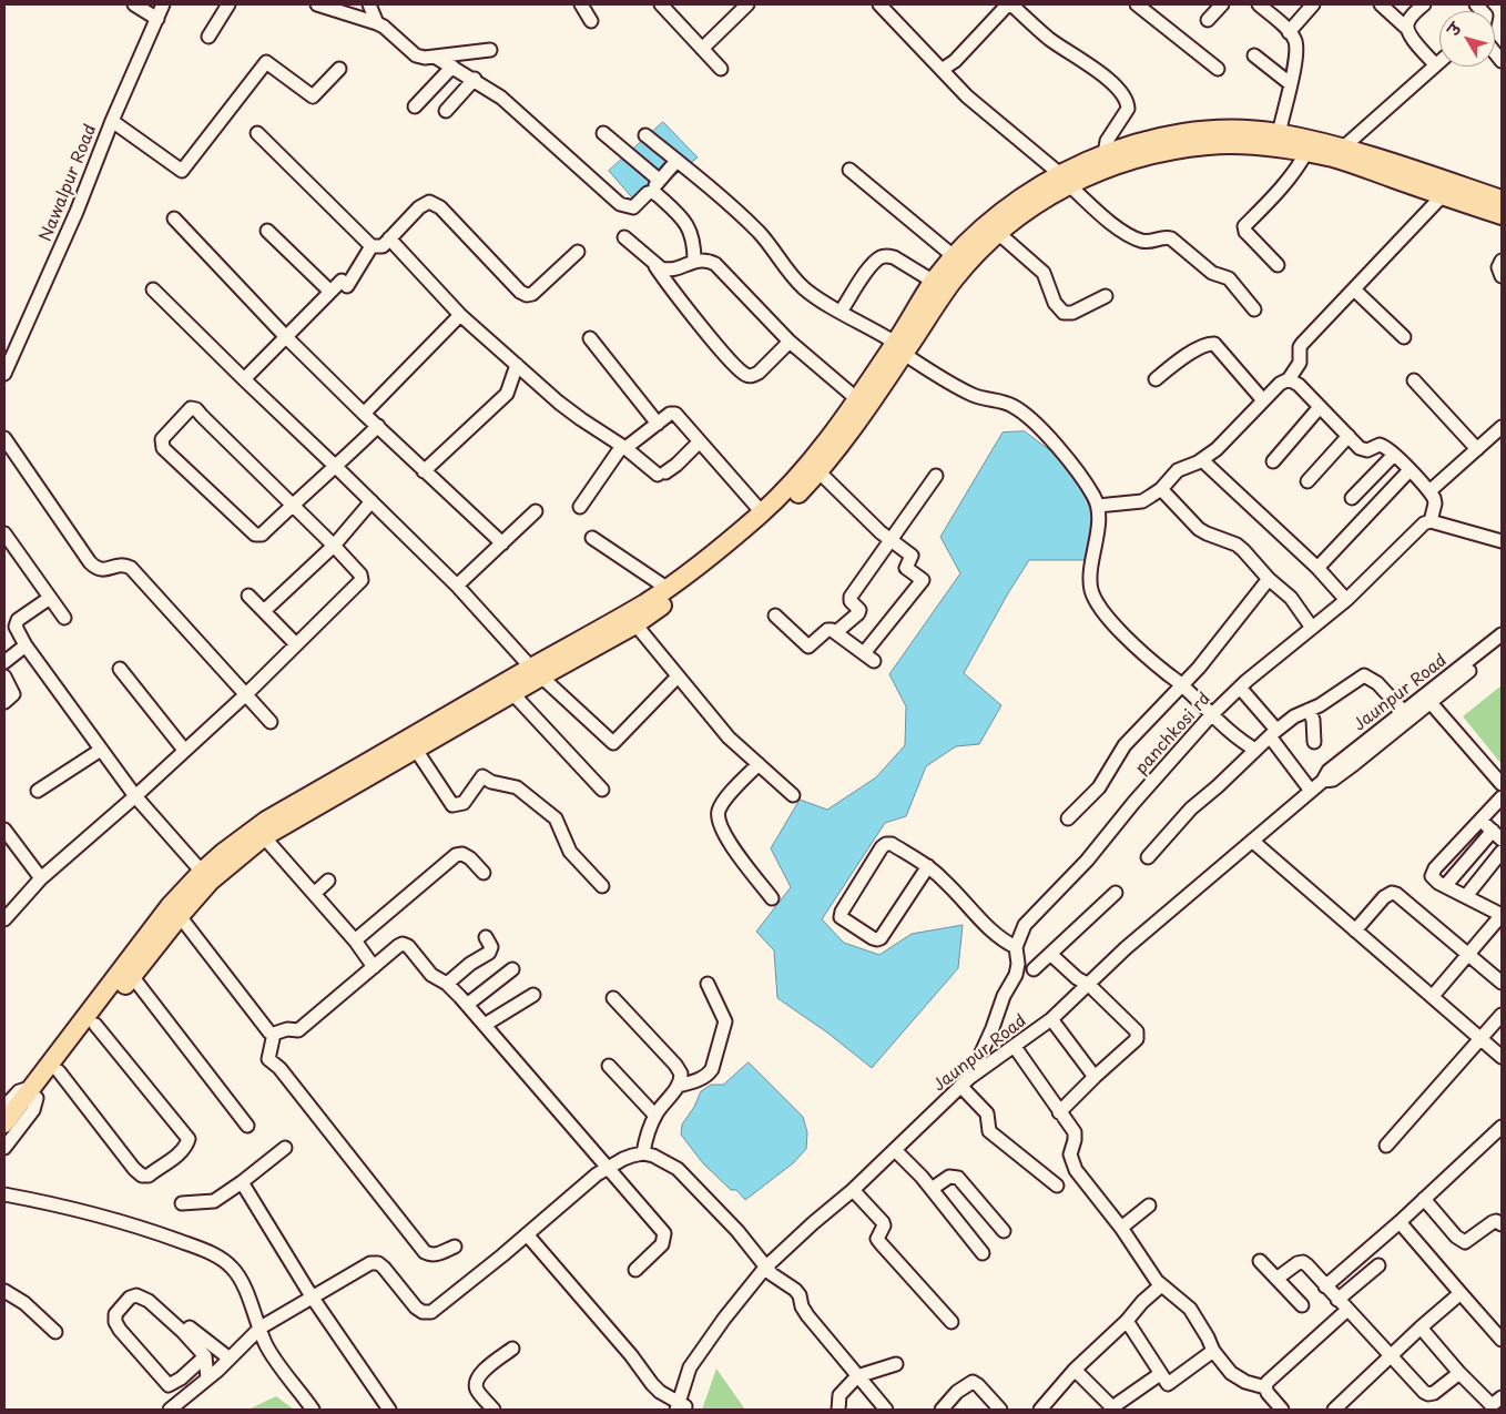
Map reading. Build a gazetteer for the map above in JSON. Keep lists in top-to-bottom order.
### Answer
{
  "streets": {
    "street": ["Nawalpur Road", "Jaunpur Road", "panchkosi rd"]
  },
  "crossings": [
    ["Jaunpur Road", "panchkosi rd"]
  ],
  "north": "top left"
}
